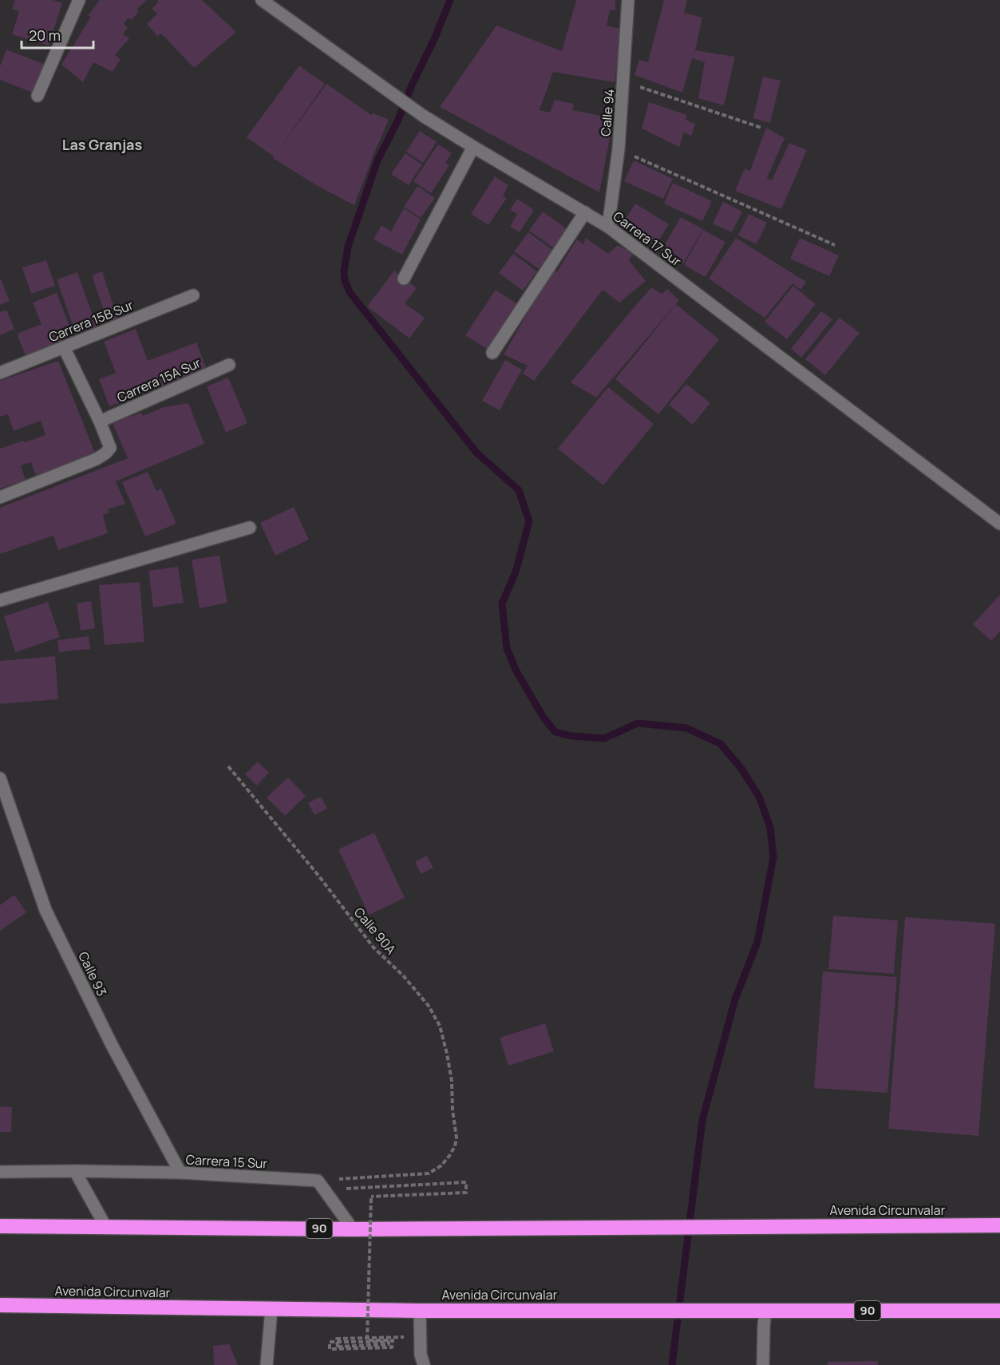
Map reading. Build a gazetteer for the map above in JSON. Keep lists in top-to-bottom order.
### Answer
{
  "streets": {
    "highway": ["Avenida Circunvalar", "90"],
    "street": [
      "Calle 94",
      "Carrera 17 Sur",
      "Carrera 15B Sur",
      "Carrera 15A Sur",
      "Calle 93",
      "Carrera 15 Sur"
    ],
    "path": ["Calle 90A"]
  },
  "crossings": [
    ["Calle 94", "Carrera 17 Sur"],
    ["Calle 90A", "Carrera 15 Sur"],
    ["Calle 93", "Carrera 15 Sur"]
  ],
  "districts": ["Las Granjas"],
  "scale_bar": "20 m"
}
